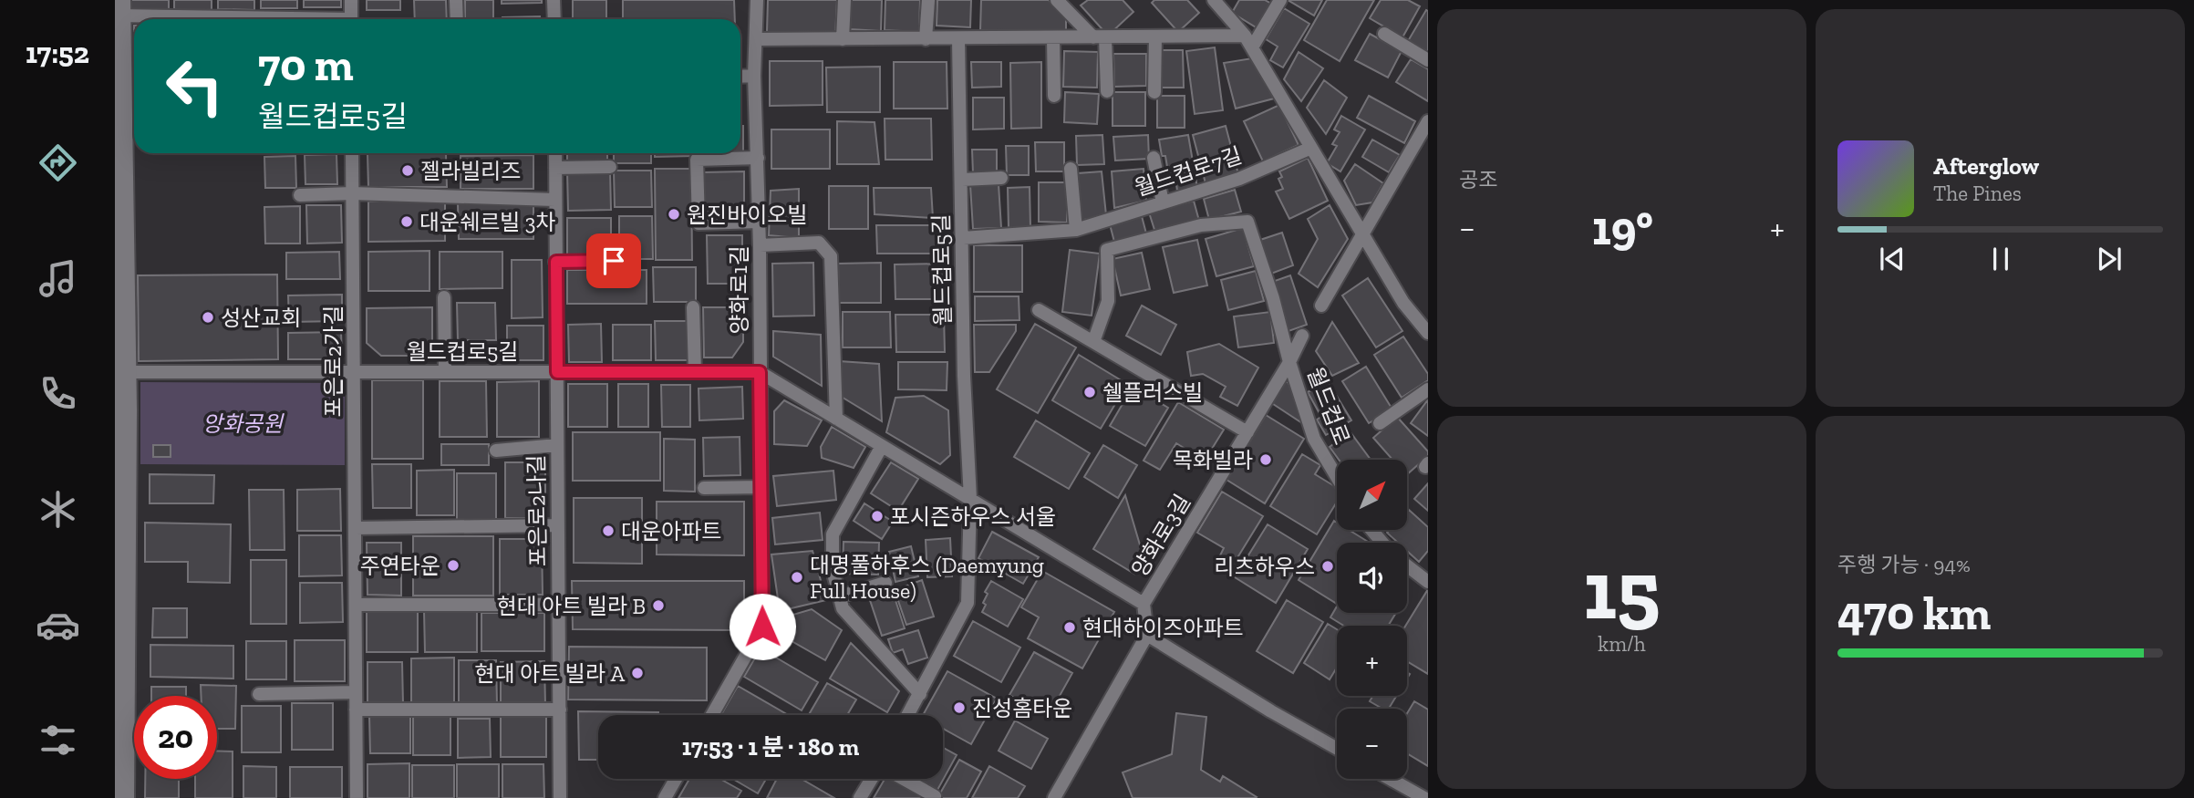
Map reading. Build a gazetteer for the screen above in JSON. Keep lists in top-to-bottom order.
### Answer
{
  "streets": {
    "lane": [
      "월드컵로7길",
      "월드컵로5길",
      "양화로1길",
      "포은로2가길",
      "월드컵로",
      "포은로2나길",
      "양화로3길"
    ]
  },
  "crossings": [
    ["월드컵로7길", "월드컵로5길"],
    ["월드컵로5길", "양화로1길"],
    ["월드컵로5길", "포은로2가길"],
    ["월드컵로5길", "포은로2나길"],
    ["월드컵로", "양화로3길"]
  ],
  "parks": ["앙화공원"],
  "places": [
    "젤라빌리즈",
    "원진바이오빌",
    "대운쉐르빌 3차",
    "성산교회",
    "쉘플러스빌",
    "목화빌라",
    "포시즌하우스 서울",
    "대운아파트",
    "주연타운",
    "리츠하우스",
    "대명풀하후스 (Daemyung Full House)",
    "현대 아트 빌라 B",
    "현대하이즈아파트",
    "현대 아트 빌라 A",
    "진성홈타운"
  ],
  "north": "top right",
  "page": {
    "tabs": "17:52",
    "tile": [
      "공조",
      ["15", "km/h"],
      ["주행 가능 · 94%", "470 km"]
    ],
    "turn": ["70 m", "월드컵로5길"],
    "song": ["Afterglow", "The Pines"],
    "heat": ["−", "19°", "+"],
    "map_buttons": ["+", "−"],
    "limit": "20",
    "trip": "17:53 · 1 분 · 180 m"
  }
}
